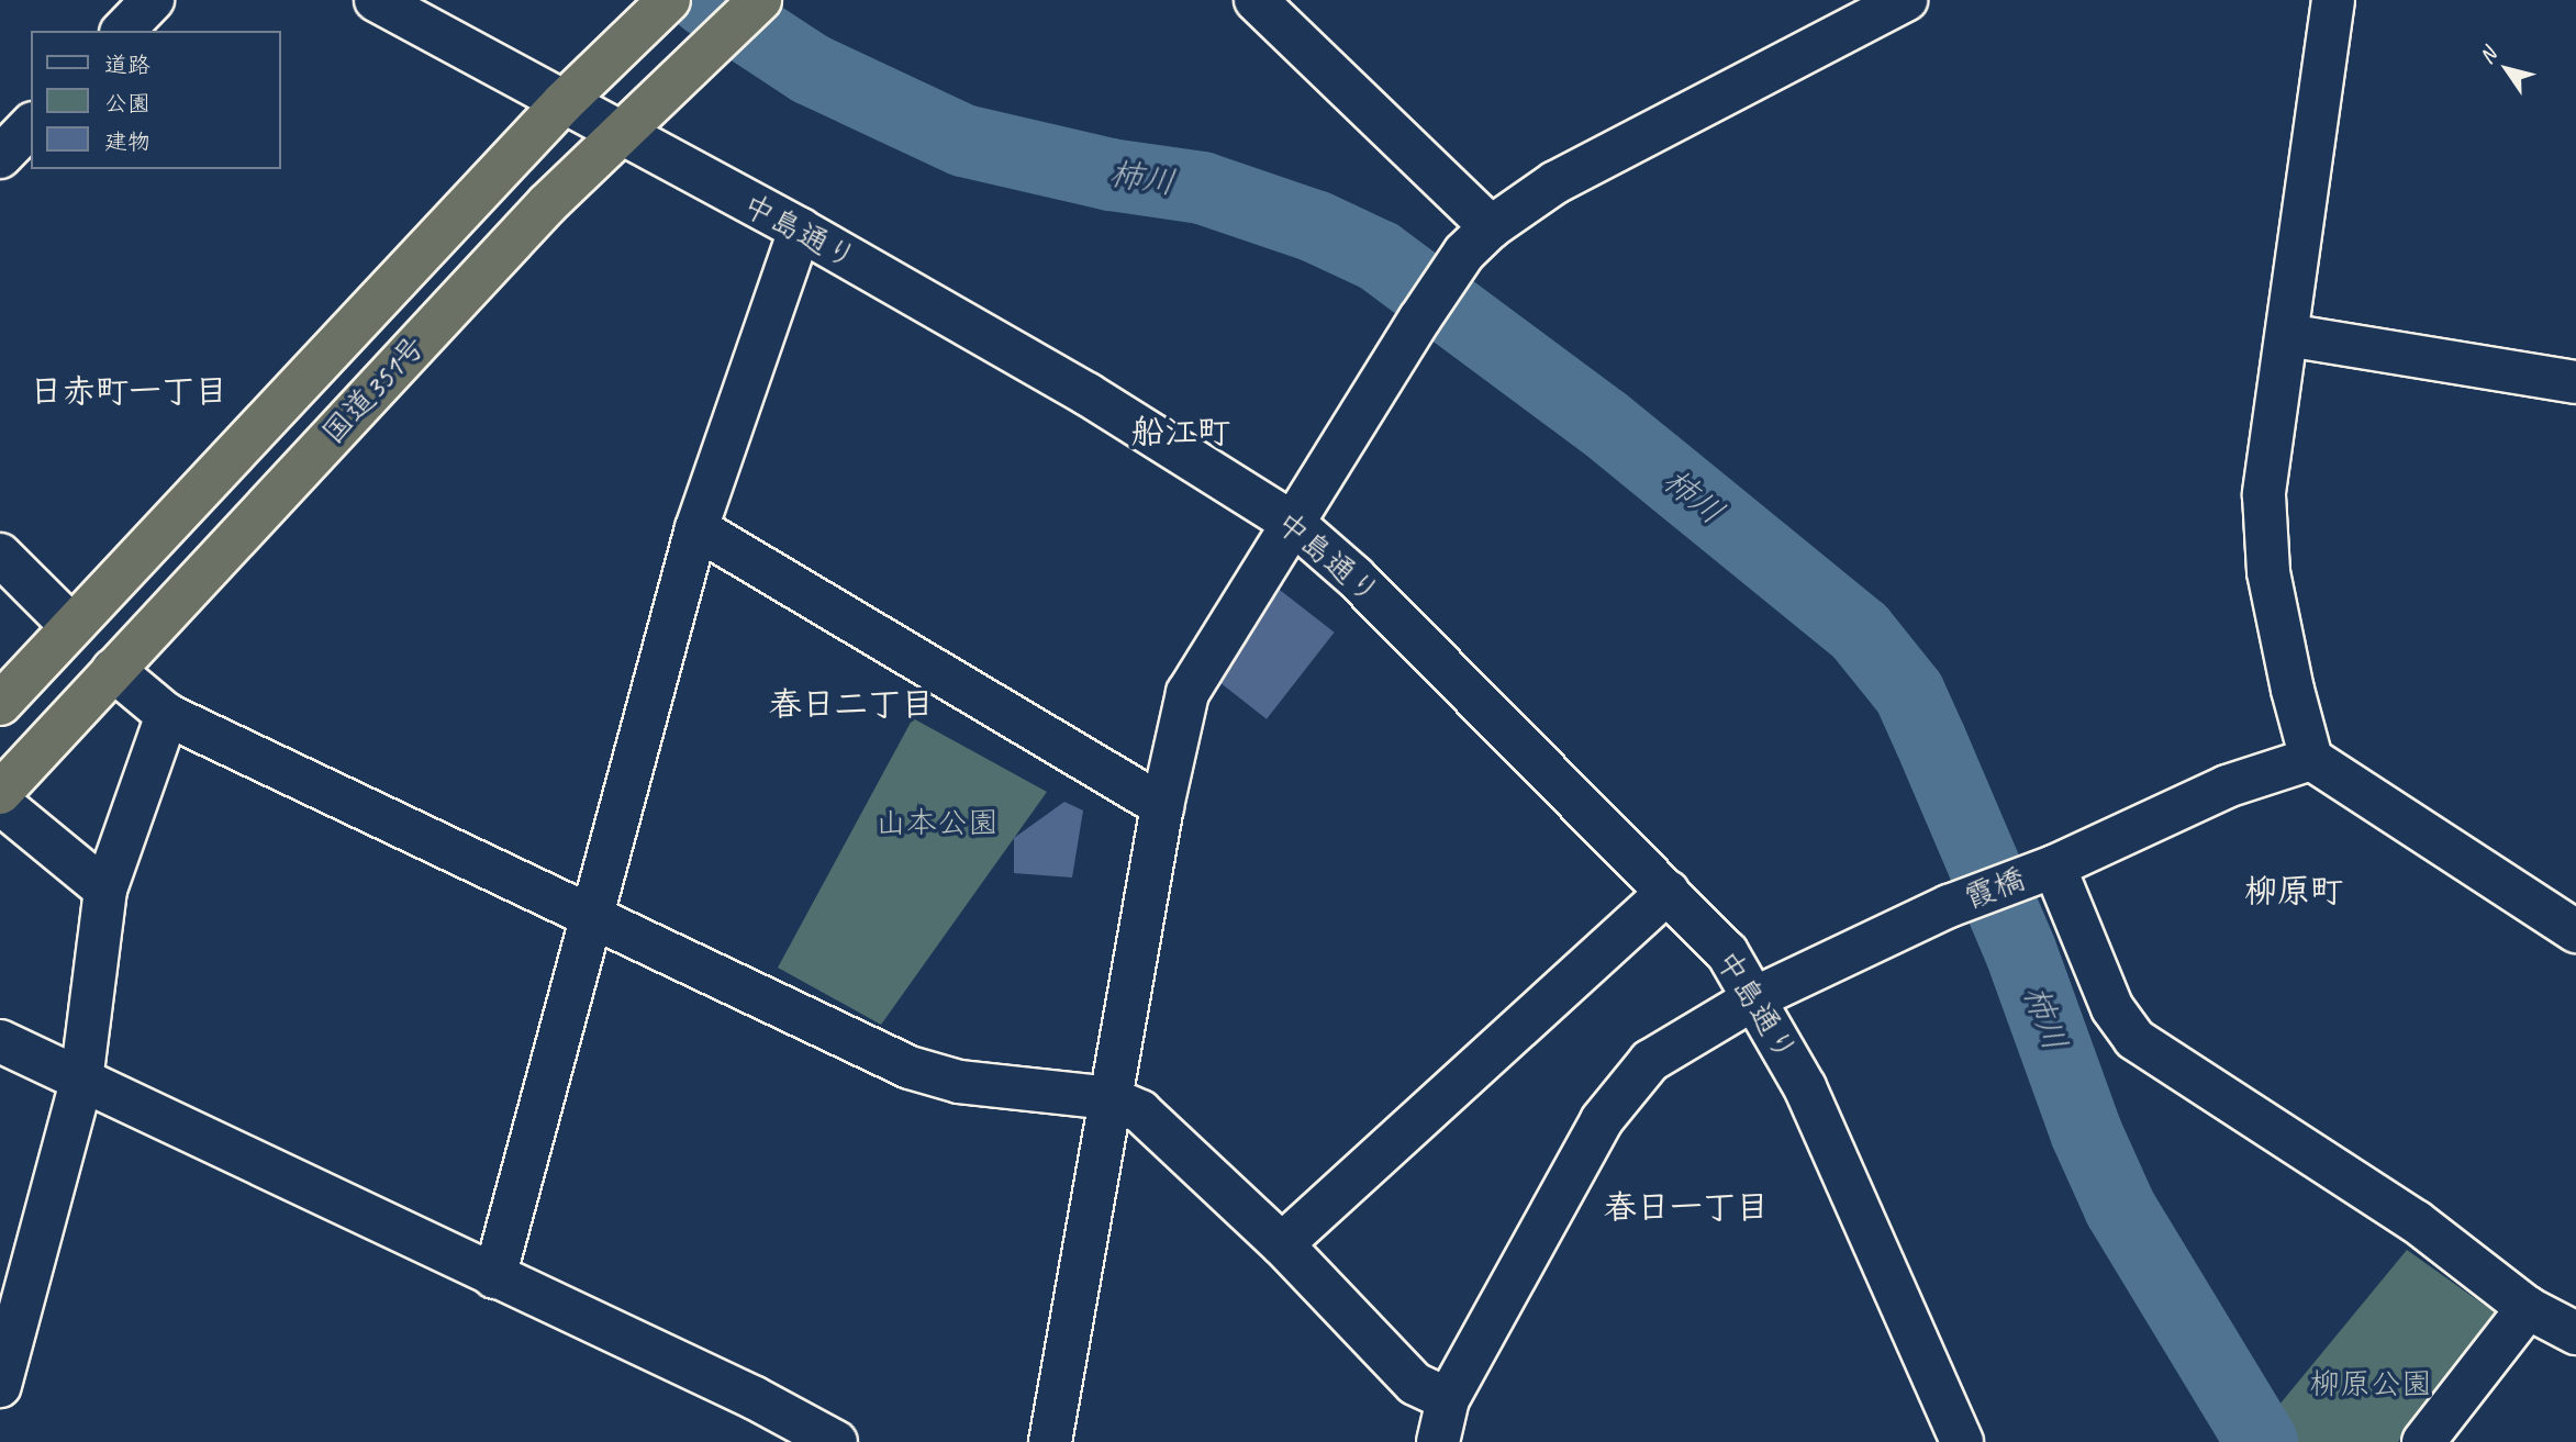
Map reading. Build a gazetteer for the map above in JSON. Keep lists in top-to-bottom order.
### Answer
{
  "streets": {
    "highway": ["国道351号"],
    "street": ["中島通り", "霞橋"]
  },
  "crossings": [
    ["中島通り", "国道351号"],
    ["中島通り", "霞橋"]
  ],
  "districts": [
    "日赤町一丁目",
    "船江町",
    "春日二丁目",
    "柳原町",
    "春日一丁目"
  ],
  "water": ["柿川"],
  "parks": ["山本公園", "柳原公園"],
  "legend": ["道路", "公園", "建物"],
  "north": "top left"
}
